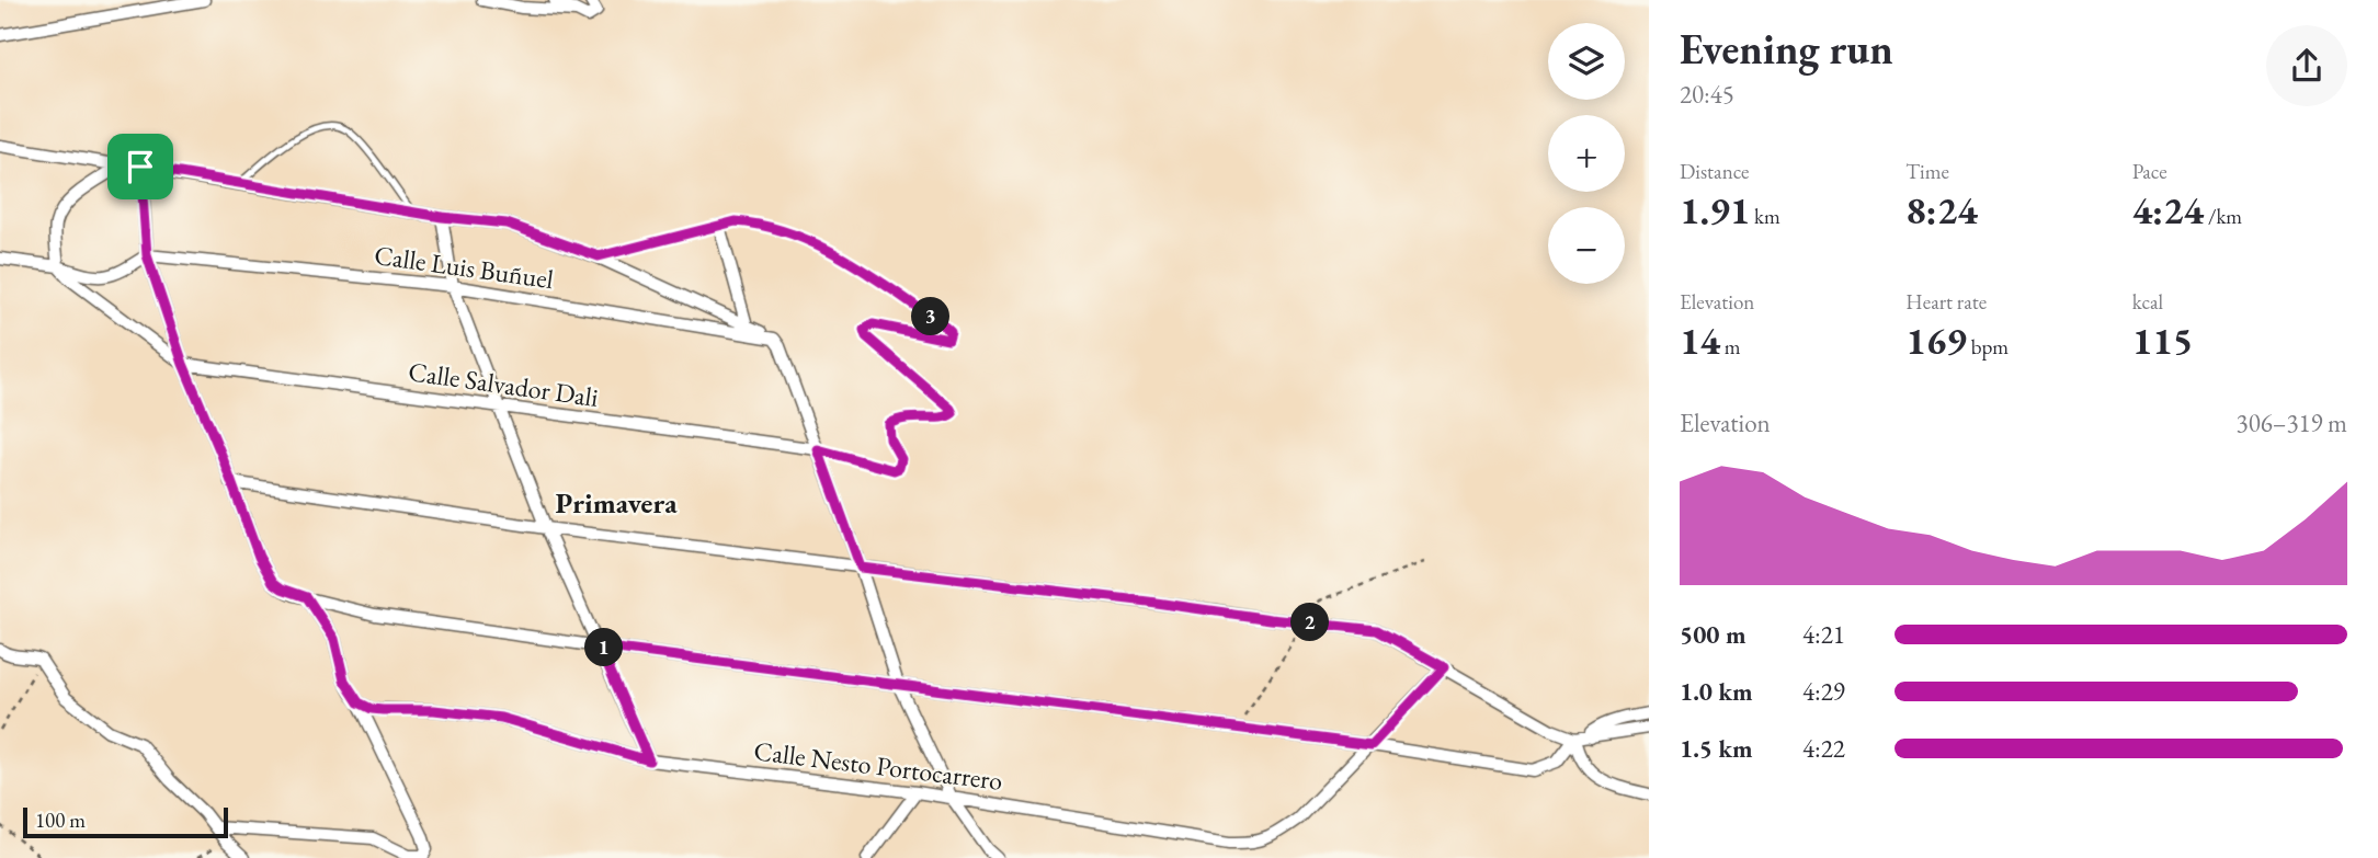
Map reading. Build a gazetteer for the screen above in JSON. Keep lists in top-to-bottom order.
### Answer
{
  "streets": {
    "street": ["Calle Luis Buñuel", "Calle Salvador Dali", "Calle Nesto Portocarrero"]
  },
  "districts": ["Primavera"],
  "scale_bar": "100 m",
  "page": {
    "heading": ["Evening run", "20:45"],
    "map_buttons": ["+", "−"],
    "stats": [
      ["Distance", "1.91 km"],
      ["Time", "8:24"],
      ["Pace", "4:24 /km"],
      ["Elevation", "14 m"],
      ["Heart rate", "169 bpm"],
      ["kcal", "115"]
    ],
    "pins": ["3", "2", "1"],
    "chart": ["Elevation", "306–319 m"],
    "list": [
      {
        "name": "500 m",
        "note": "4:21"
      },
      {
        "name": "1.0 km",
        "note": "4:29"
      },
      {
        "name": "1.5 km",
        "note": "4:22"
      }
    ],
    "scale": "100 m"
  }
}
